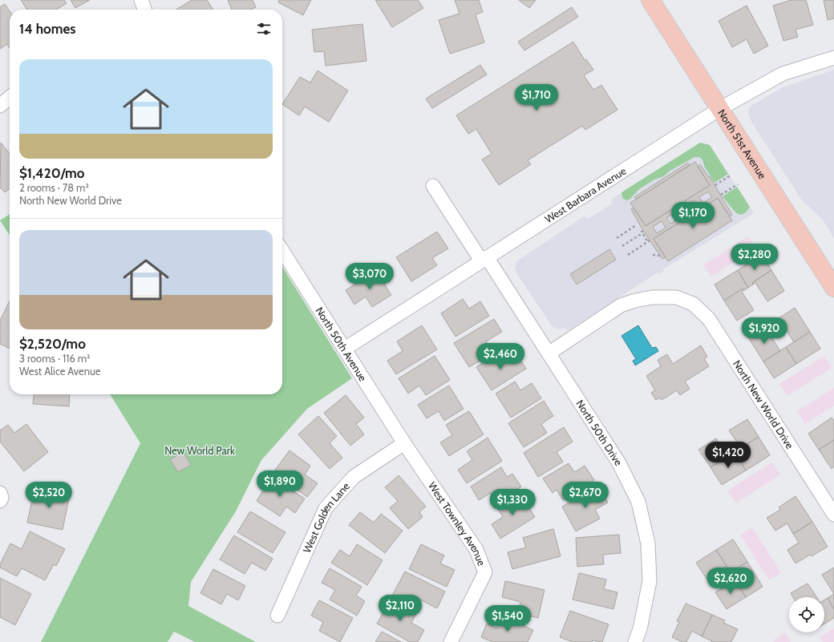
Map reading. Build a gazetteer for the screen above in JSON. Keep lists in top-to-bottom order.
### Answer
{
  "streets": {
    "main road": ["North 51st Avenue"],
    "street": [
      "West Barbara Avenue",
      "North 50th Avenue",
      "North New World Drive",
      "North 50th Drive",
      "West Golden Lane",
      "West Townley Avenue"
    ]
  },
  "crossings": [
    ["North 51st Avenue", "West Barbara Avenue"],
    ["West Barbara Avenue", "North 50th Avenue"],
    ["West Barbara Avenue", "North 50th Drive"],
    ["North 50th Avenue", "West Golden Lane"],
    ["North 50th Avenue", "West Townley Avenue"],
    ["North New World Drive", "North 50th Drive"],
    ["West Golden Lane", "West Townley Avenue"]
  ],
  "parks": ["New World Park"],
  "page": {
    "heading": "14 homes",
    "list": [
      {
        "name": "$1,420/mo",
        "note": "2 rooms · 78 m² · North New World Drive"
      },
      {
        "name": "$2,520/mo",
        "note": "3 rooms · 116 m² · West Alice Avenue"
      }
    ],
    "price": [
      "$1,710",
      "$1,170",
      "$2,280",
      "$3,070",
      "$1,920",
      "$2,460",
      "$1,420",
      "$1,890",
      "$2,520",
      "$2,670",
      "$1,330",
      "$2,620",
      "$2,110",
      "$1,540"
    ]
  }
}
